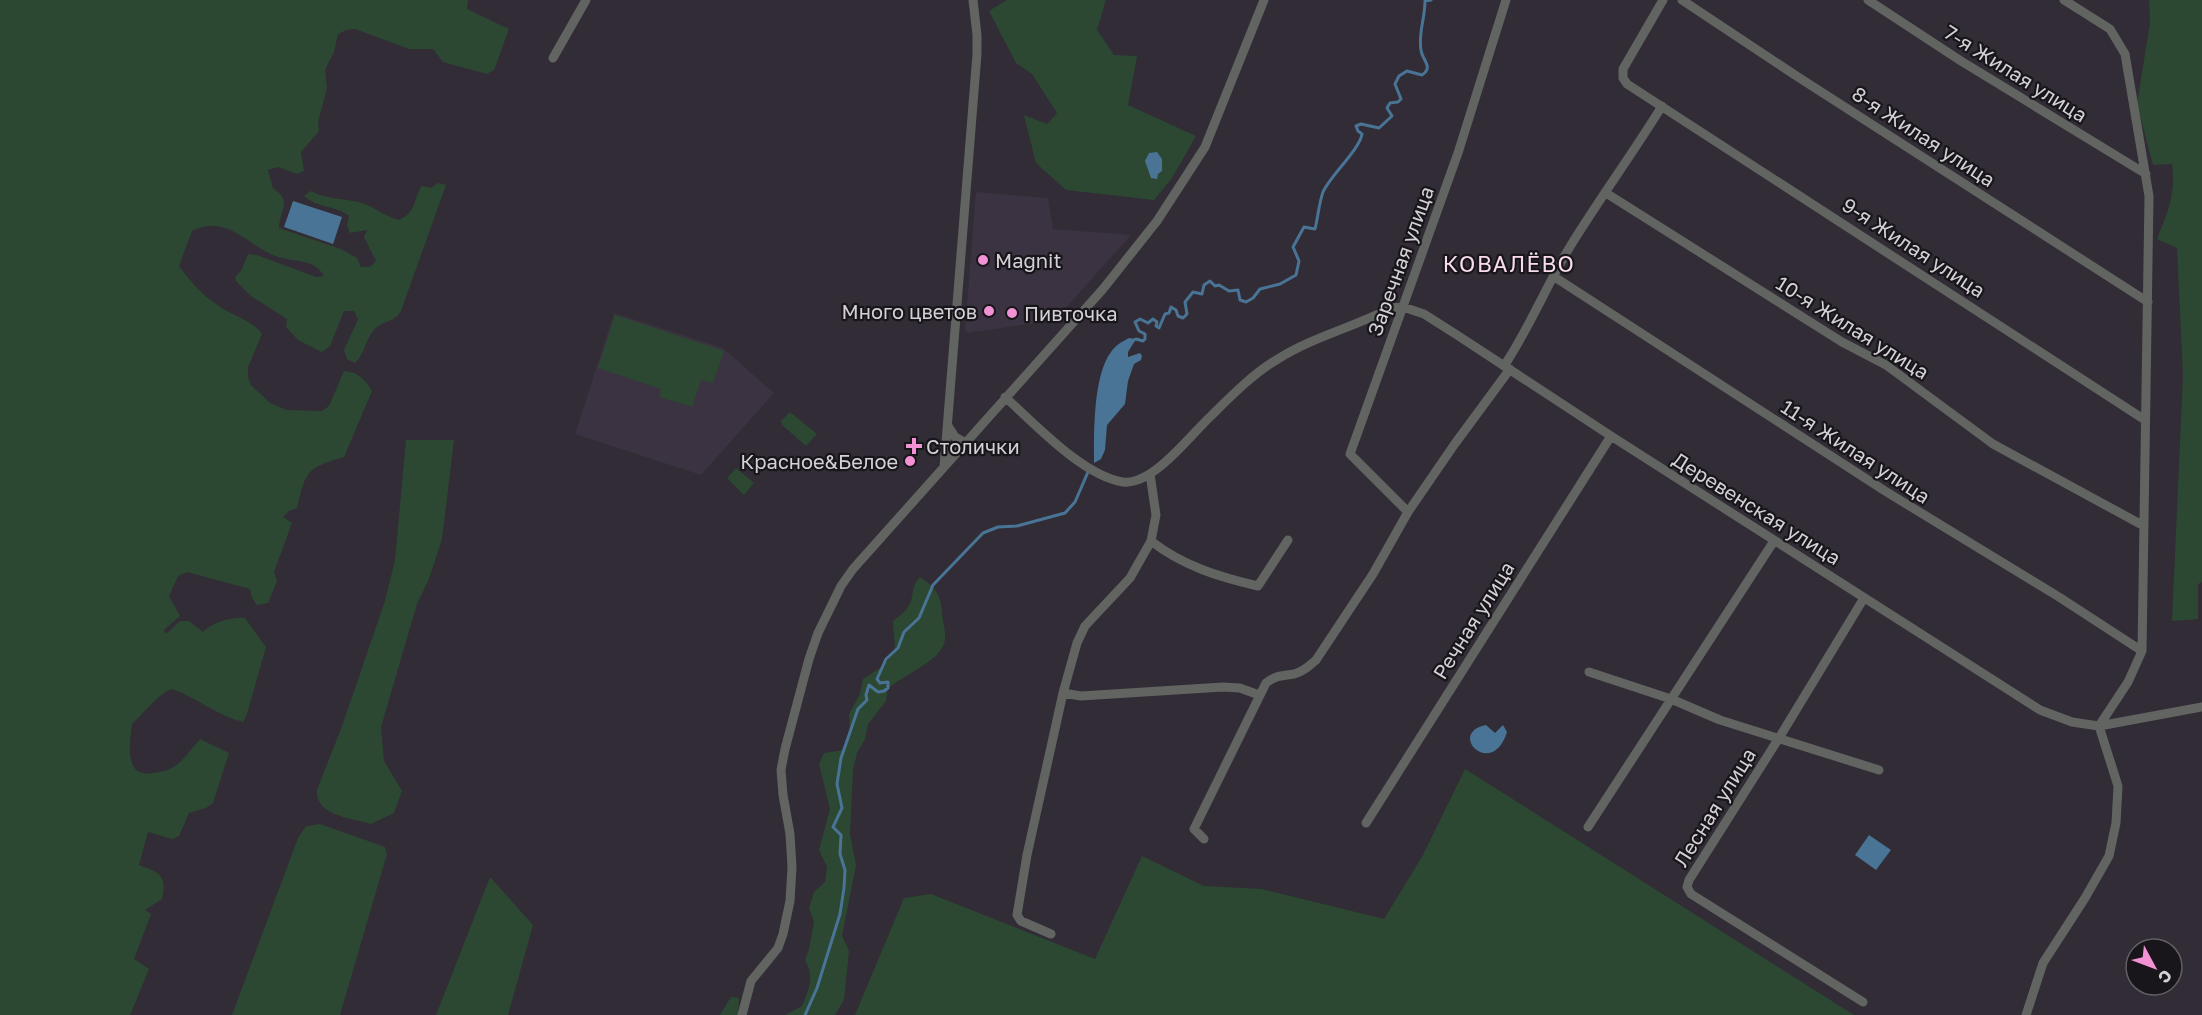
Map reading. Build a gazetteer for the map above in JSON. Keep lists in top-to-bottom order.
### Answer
{
  "streets": {
    "street": [
      "7-я Жилая улица",
      "8-я Жилая улица",
      "9-я Жилая улица",
      "Заречная улица",
      "10-я Жилая улица",
      "11-я Жилая улица",
      "Деревенская улица",
      "Речная улица",
      "Лесная улица"
    ]
  },
  "crossings": [
    ["Заречная улица", "Деревенская улица"],
    ["Деревенская улица", "Речная улица"],
    ["Деревенская улица", "Лесная улица"]
  ],
  "districts": ["КОВАЛЁВО"],
  "places": {
    "other": [
      "Magnit",
      "Много цветов",
      "Пивточка",
      "Красное&Белое"
    ],
    "health": ["Столички"]
  },
  "north": "bottom right"
}
